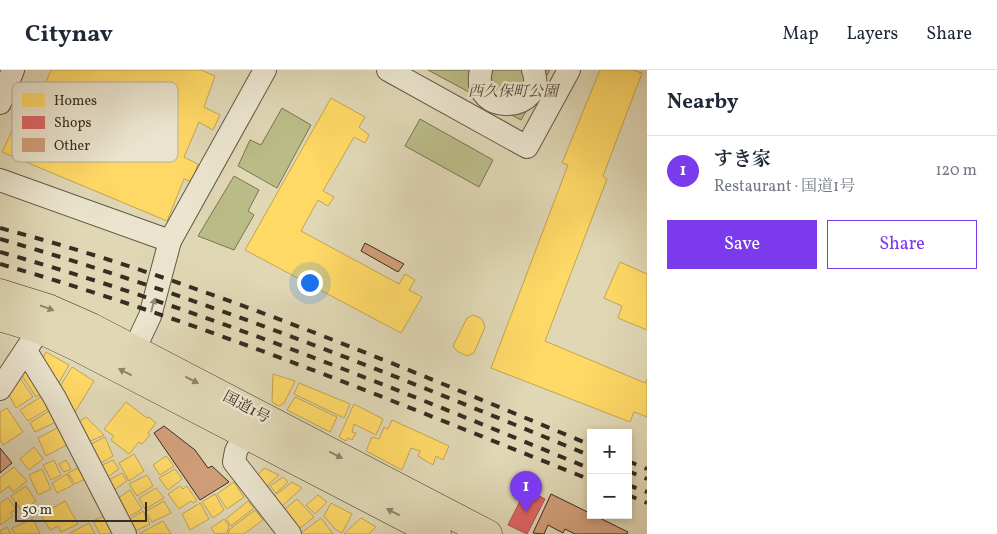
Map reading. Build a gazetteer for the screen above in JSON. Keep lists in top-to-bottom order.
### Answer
{
  "streets": {
    "highway": ["国道1号"]
  },
  "parks": ["西久保町公園"],
  "legend": ["Homes", "Shops", "Other"],
  "scale_bar": "50 m",
  "page": {
    "header": "Citynav",
    "nav": ["Map", "Layers", "Share"],
    "heading": "Nearby",
    "list": [
      {
        "mark": "1",
        "name": "すき家",
        "note": "Restaurant · 国道1号",
        "value": "120 m"
      }
    ],
    "buttons": ["Save", "Share"],
    "map_buttons": ["+", "−"],
    "pins": "1",
    "scale": "50 m"
  }
}
